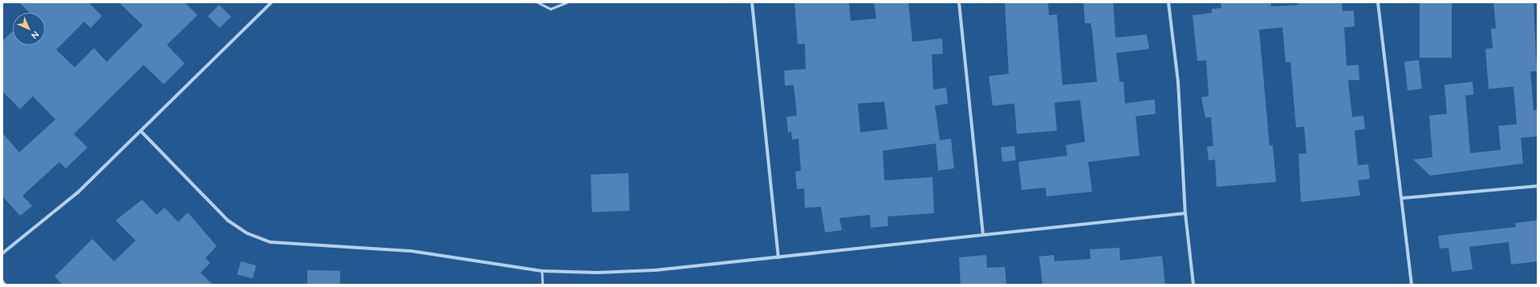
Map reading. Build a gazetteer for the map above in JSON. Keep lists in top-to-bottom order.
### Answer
{
  "north": "bottom right"
}
